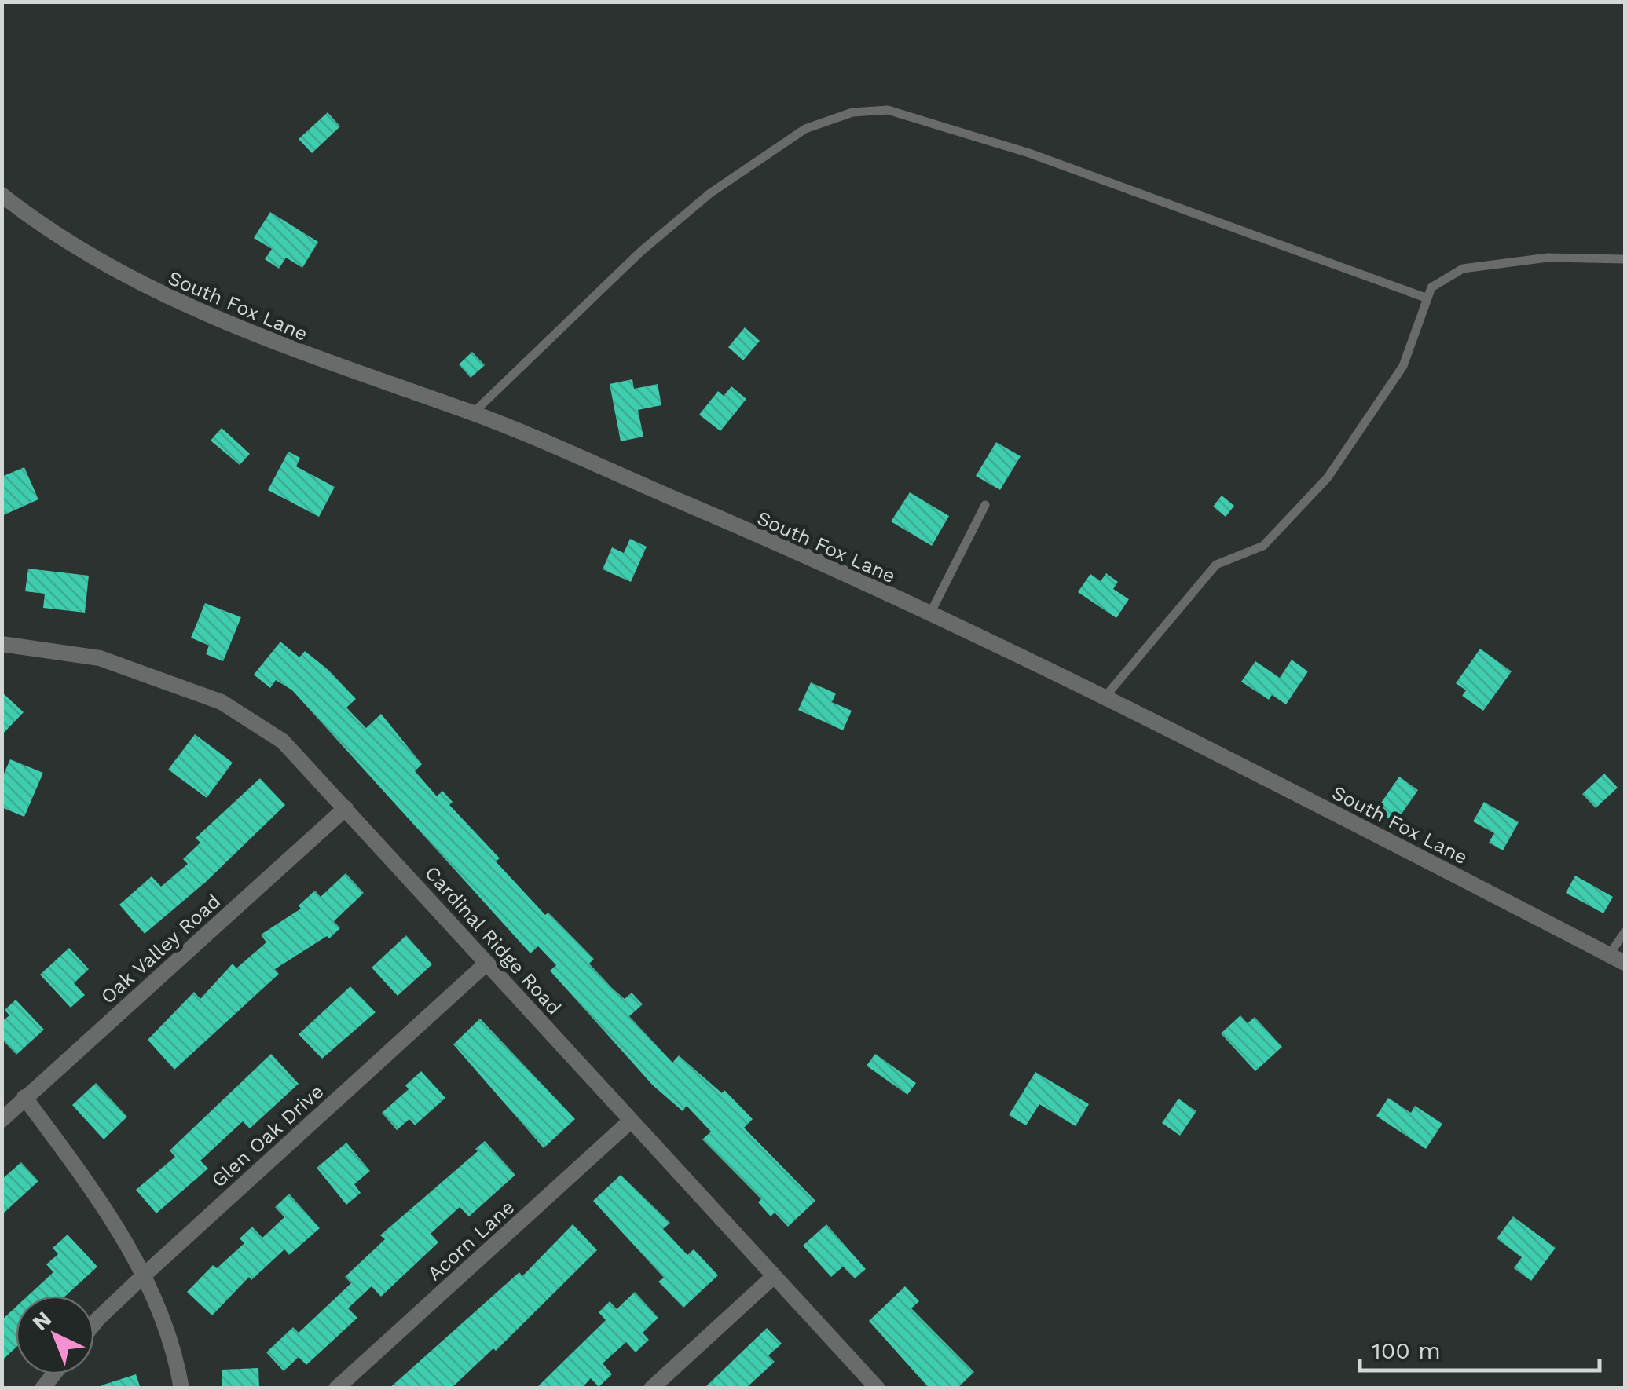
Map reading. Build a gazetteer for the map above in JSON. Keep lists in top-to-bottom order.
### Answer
{
  "streets": {
    "street": [
      "South Fox Lane",
      "Cardinal Ridge Road",
      "Oak Valley Road",
      "Glen Oak Drive",
      "Acorn Lane"
    ]
  },
  "crossings": [
    ["Cardinal Ridge Road", "Oak Valley Road"],
    ["Cardinal Ridge Road", "Glen Oak Drive"],
    ["Cardinal Ridge Road", "Acorn Lane"]
  ],
  "scale_bar": "100 m",
  "north": "top left"
}
